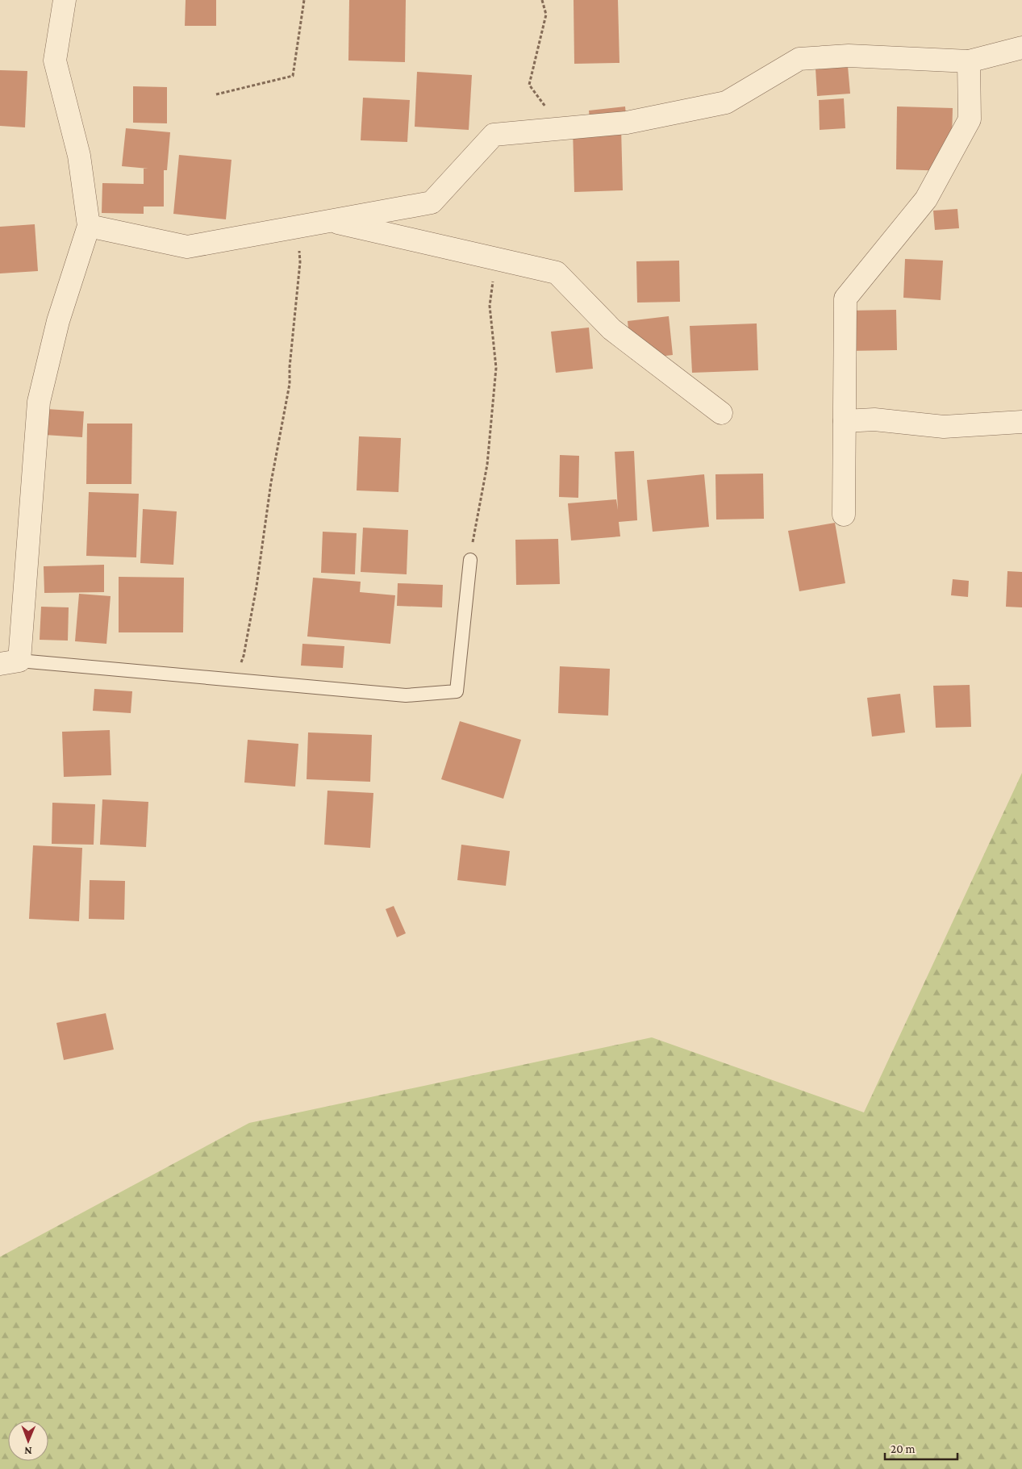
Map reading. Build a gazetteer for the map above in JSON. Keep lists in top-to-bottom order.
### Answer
{
  "scale_bar": "20 m",
  "north": "bottom"
}
